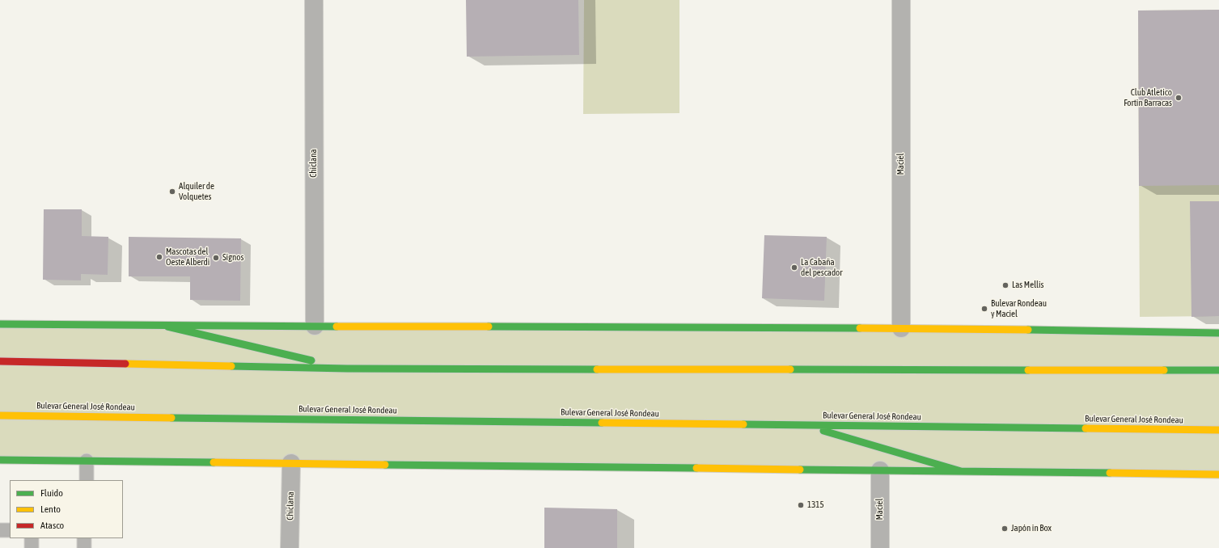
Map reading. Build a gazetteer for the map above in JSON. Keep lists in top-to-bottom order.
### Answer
{
  "streets": {
    "main road": ["Bulevar General José Rondeau"],
    "street": ["Chiclana", "Maciel"]
  },
  "places": [
    "Club Atletico Fortin Barracas",
    "Alquiler de Volquetes",
    "Mascotas del Oeste Alberdi",
    "Signos",
    "La Cabaña del pescador",
    "Las Mellis",
    "Bulevar Rondeau y Maciel",
    "1315",
    "Japón in Box"
  ],
  "legend": ["Fluido", "Lento", "Atasco"]
}
